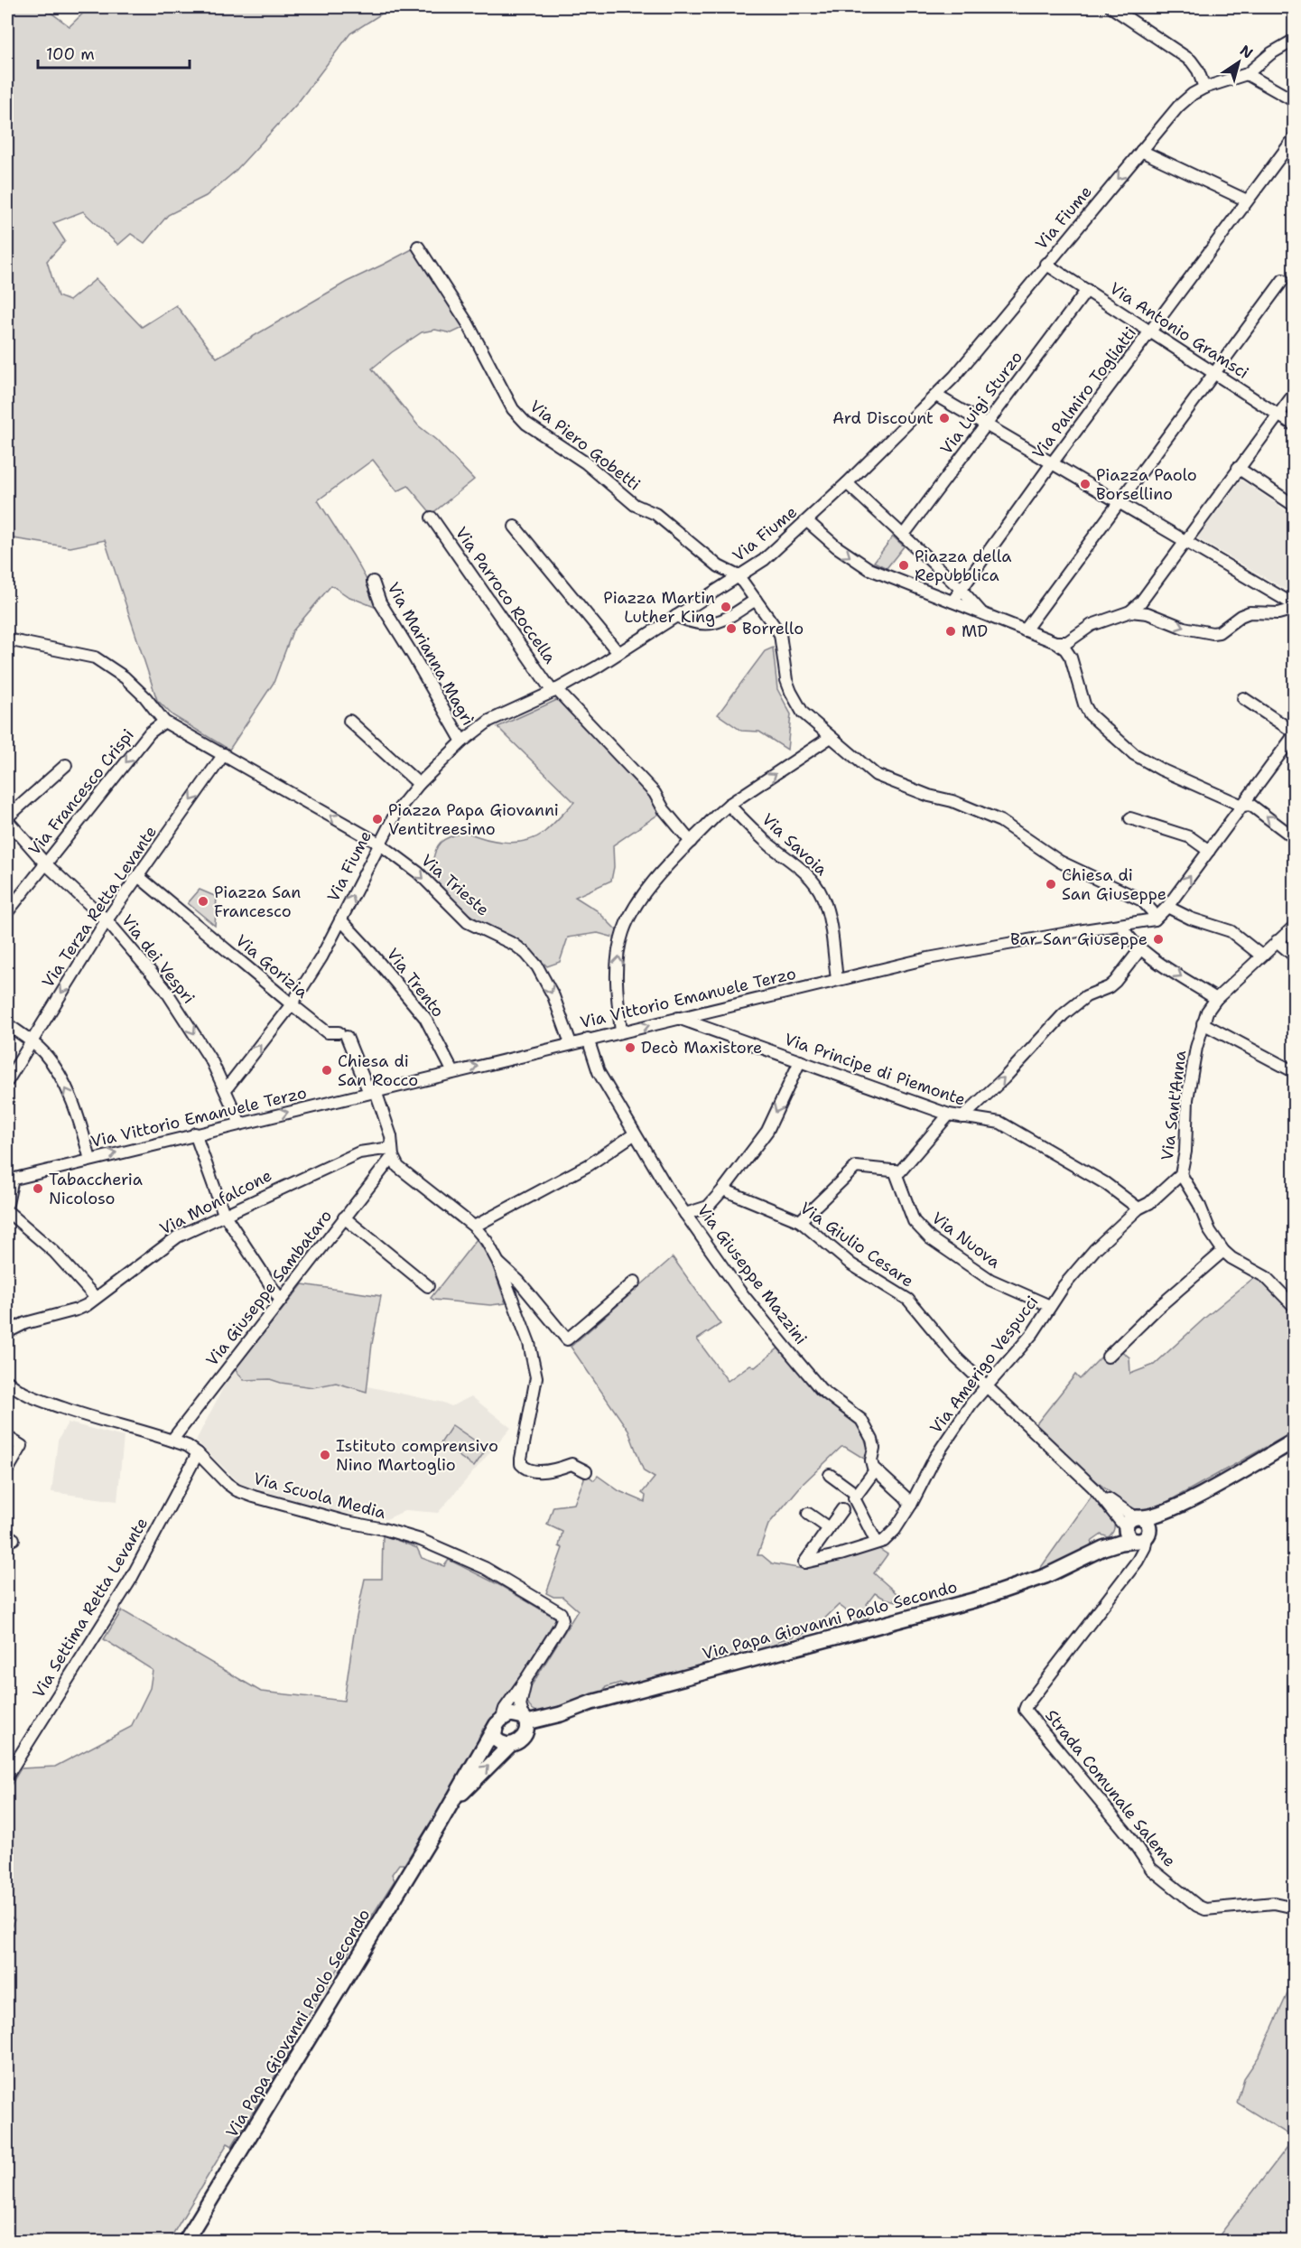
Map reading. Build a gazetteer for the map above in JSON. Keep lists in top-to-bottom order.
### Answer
{
  "streets": {
    "main road": ["Via Papa Giovanni Paolo Secondo"],
    "street": [
      "Via Fiume",
      "Via Antonio Gramsci",
      "Via Palmiro Togliatti",
      "Via Luigi Sturzo",
      "Via Piero Gobetti",
      "Via Parroco Roccella",
      "Via Marianna Magrì",
      "Via Francesco Crispi",
      "Via Savoia",
      "Via Trieste",
      "Via Terza Retta Levante",
      "Via dei Vespri",
      "Via Gorizia",
      "Via Trento",
      "Via Vittorio Emanuele Terzo",
      "Via Principe di Piemonte",
      "Via Sant'Anna",
      "Via Monfalcone",
      "Via Nuova",
      "Via Giulio Cesare",
      "Via Giuseppe Mazzini",
      "Via Giuseppe Sambataro",
      "Via Amerigo Vespucci",
      "Via Scuola Media",
      "Via Settima Retta Levante",
      "Strada Comunale Saleme"
    ]
  },
  "crossings": [
    ["Via Fiume", "Via Antonio Gramsci"],
    ["Via Fiume", "Via Piero Gobetti"],
    ["Via Fiume", "Via Parroco Roccella"],
    ["Via Fiume", "Via Marianna Magrì"],
    ["Via Fiume", "Via Trieste"],
    ["Via Fiume", "Via dei Vespri"],
    ["Via Fiume", "Via Gorizia"],
    ["Via Fiume", "Via Trento"],
    ["Via Antonio Gramsci", "Via Palmiro Togliatti"],
    ["Via Antonio Gramsci", "Via Luigi Sturzo"],
    ["Via Francesco Crispi", "Via Trieste"],
    ["Via Francesco Crispi", "Via dei Vespri"],
    ["Via Savoia", "Via Vittorio Emanuele Terzo"],
    ["Via Trieste", "Via Terza Retta Levante"],
    ["Via Trieste", "Via Vittorio Emanuele Terzo"],
    ["Via Terza Retta Levante", "Via dei Vespri"],
    ["Via Terza Retta Levante", "Via Gorizia"],
    ["Via dei Vespri", "Via Vittorio Emanuele Terzo"],
    ["Via Gorizia", "Via Vittorio Emanuele Terzo"],
    ["Via Gorizia", "Via Monfalcone"],
    ["Via Gorizia", "Via Giuseppe Sambataro"],
    ["Via Trento", "Via Vittorio Emanuele Terzo"],
    ["Via Vittorio Emanuele Terzo", "Via Principe di Piemonte"],
    ["Via Vittorio Emanuele Terzo", "Via Giuseppe Mazzini"],
    ["Via Principe di Piemonte", "Via Sant'Anna"],
    ["Via Principe di Piemonte", "Via Amerigo Vespucci"],
    ["Via Sant'Anna", "Via Amerigo Vespucci"],
    ["Via Monfalcone", "Via Giuseppe Sambataro"],
    ["Via Nuova", "Via Amerigo Vespucci"],
    ["Via Giulio Cesare", "Via Amerigo Vespucci"],
    ["Via Giuseppe Sambataro", "Via Scuola Media"],
    ["Via Scuola Media", "Via Settima Retta Levante"]
  ],
  "one_way": ["Via Terza Retta Levante", "Via dei Vespri", "Via Vittorio Emanuele Terzo"],
  "places": [
    "Ard Discount",
    "Piazza Paolo Borsellino",
    "Piazza della Repubblica",
    "Piazza Martin Luther King",
    "Borrello",
    "MD",
    "Piazza Papa Giovanni Ventitreesimo",
    "Chiesa di San Giuseppe",
    "Piazza San Francesco",
    "Bar San Giuseppe",
    "Decò Maxistore",
    "Chiesa di San Rocco",
    "Tabaccheria Nicoloso",
    "Istituto comprensivo Nino Martoglio"
  ],
  "scale_bar": "100 m",
  "north": "top right"
}
